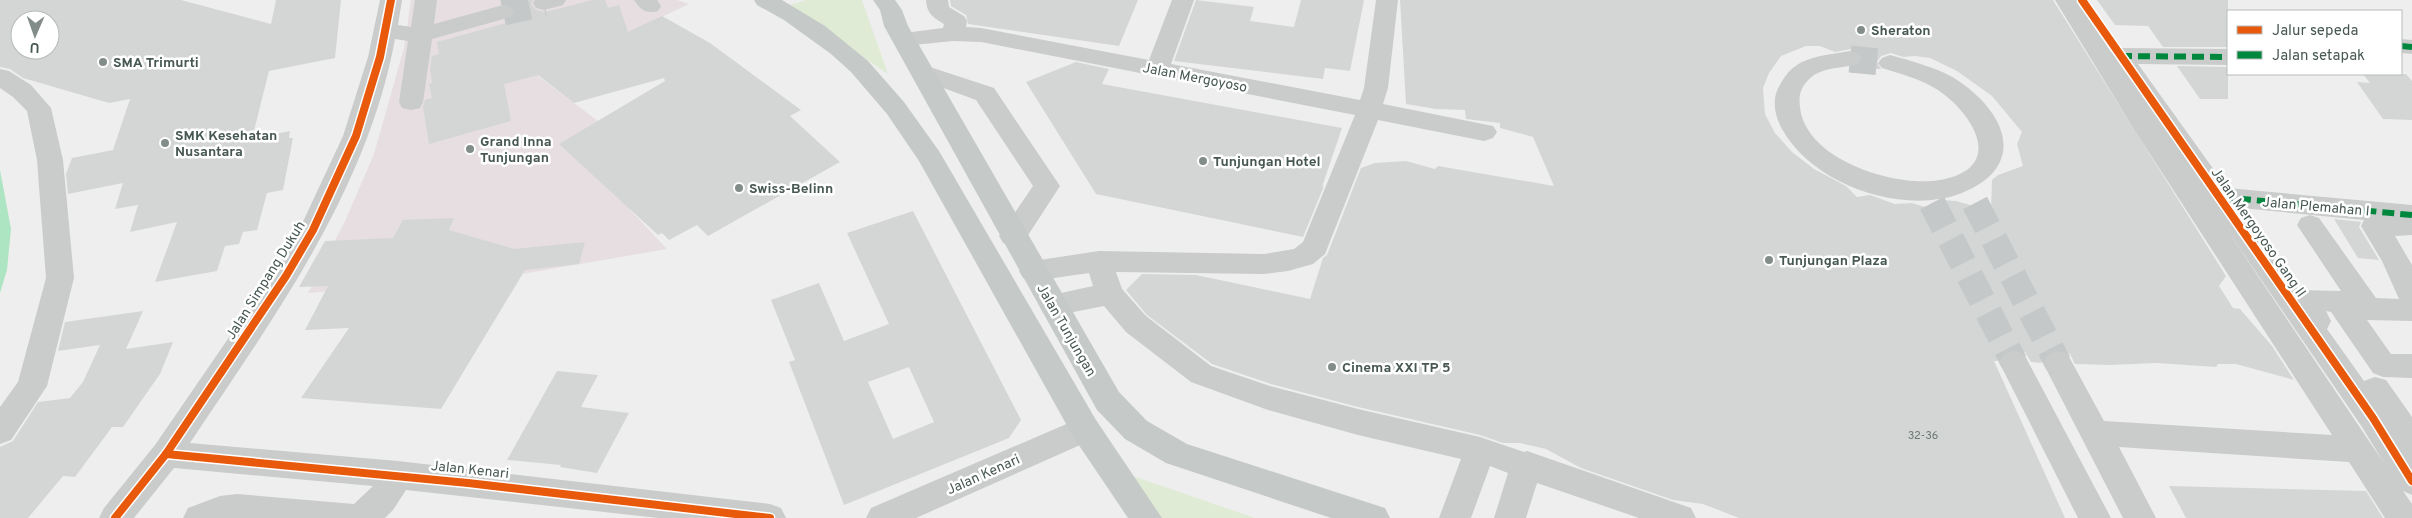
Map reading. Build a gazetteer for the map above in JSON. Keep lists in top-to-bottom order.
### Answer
{
  "streets": {
    "main road": ["Jalan Tunjungan"],
    "street": [
      "Jalan Mergoyoso",
      "Jalan Plemahan I",
      "Jalan Mergoyoso Gang II",
      "Jalan Simpang Dukuh",
      "Jalan Kenari"
    ]
  },
  "crossings": [
    ["Jalan Mergoyoso", "Jalan Tunjungan"],
    ["Jalan Plemahan I", "Jalan Mergoyoso Gang II"],
    ["Jalan Simpang Dukuh", "Jalan Kenari"]
  ],
  "places": [
    "Sheraton",
    "SMA Trimurti",
    "SMK Kesehatan Nusantara",
    "Grand Inna Tunjungan",
    "Tunjungan Hotel",
    "Swiss-Belinn",
    "Tunjungan Plaza",
    "Cinema XXI TP 5"
  ],
  "house_numbers": ["32-36"],
  "legend": ["Jalur sepeda", "Jalan setapak"],
  "north": "bottom"
}
